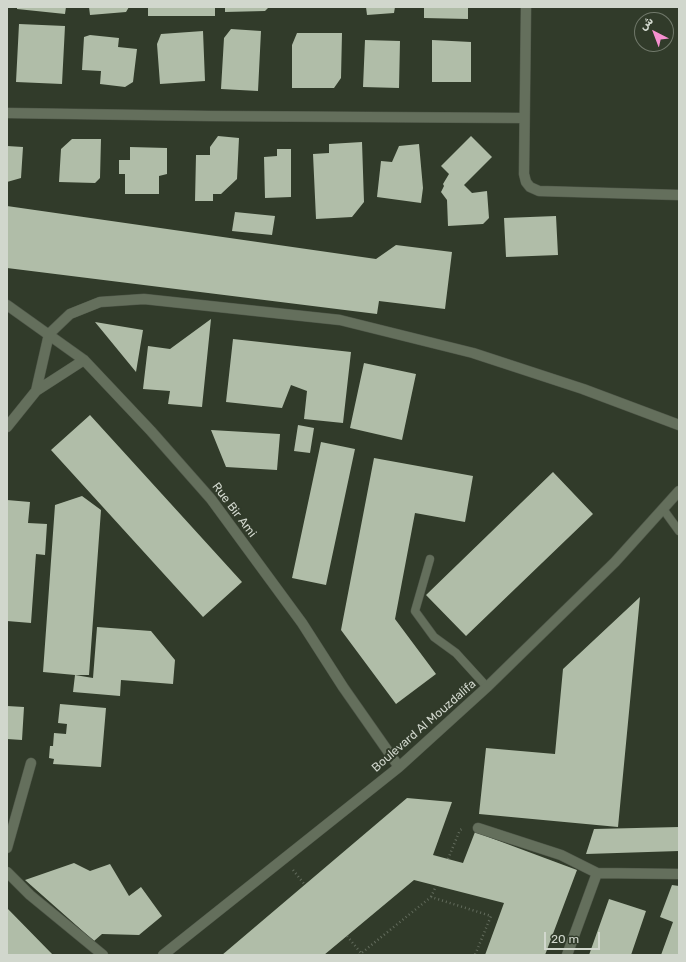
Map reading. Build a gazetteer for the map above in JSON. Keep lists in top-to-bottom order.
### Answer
{
  "streets": {
    "street": ["Rue Bir Ami", "Boulevard Al Mouzdalifa"]
  },
  "crossings": [
    ["Rue Bir Ami", "Boulevard Al Mouzdalifa"]
  ],
  "scale_bar": "20 m",
  "north": "top left"
}
